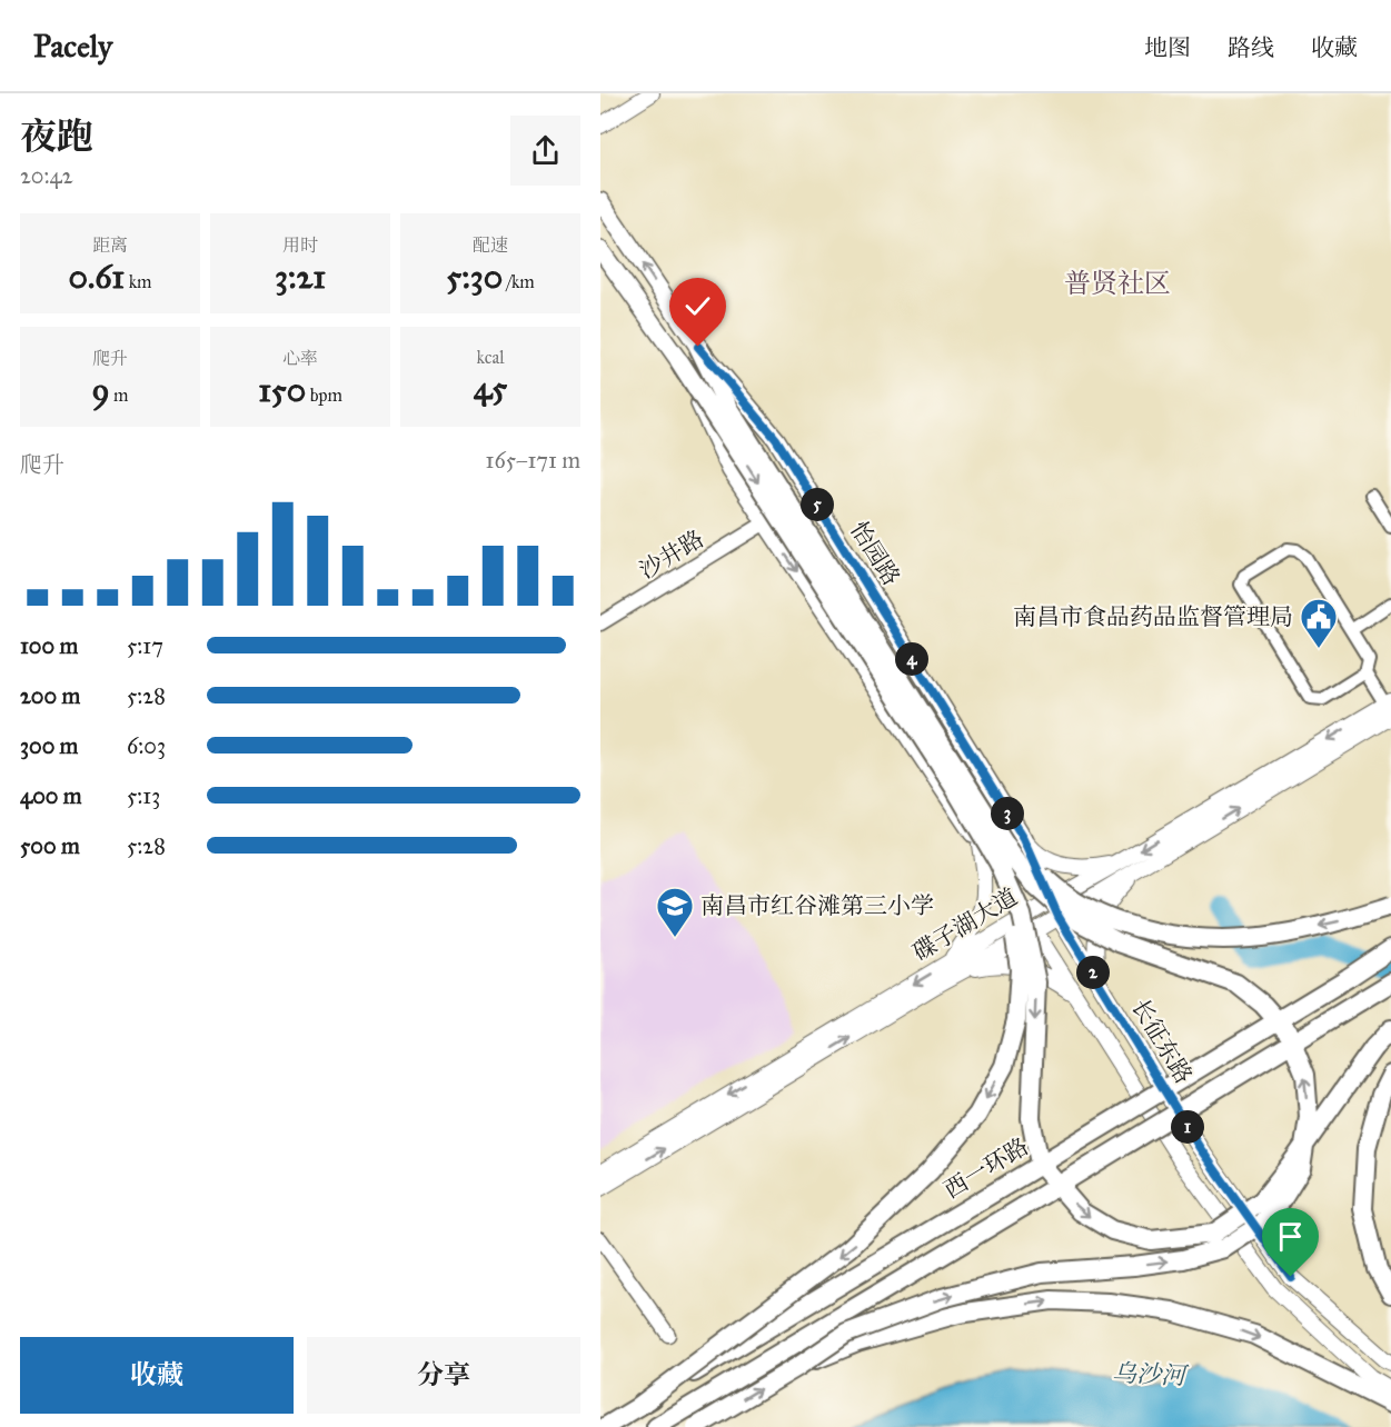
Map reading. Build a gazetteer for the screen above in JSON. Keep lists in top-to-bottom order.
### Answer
{
  "streets": {
    "highway": ["西一环路"],
    "main road": ["怡园路", "碟子湖大道", "长征东路"],
    "street": ["沙井路"]
  },
  "crossings": [
    ["怡园路", "碟子湖大道"],
    ["怡园路", "长征东路"],
    ["碟子湖大道", "长征东路"]
  ],
  "districts": ["普贤社区"],
  "water": ["乌沙河"],
  "places": {
    "public building": ["南昌市食品药品监督管理局"],
    "school or university": ["南昌市红谷滩第三小学"]
  },
  "page": {
    "header": "Pacely",
    "nav": ["地图", "路线", "收藏"],
    "heading": ["夜跑", "20:42"],
    "stats": [
      ["距离", "0.61 km"],
      ["用时", "3:21"],
      ["配速", "5:30 /km"],
      ["爬升", "9 m"],
      ["心率", "150 bpm"],
      ["kcal", "45"]
    ],
    "chart": ["爬升", "165–171 m"],
    "pins": [
      "5",
      "4",
      "3",
      "2",
      "1"
    ],
    "list": [
      {
        "name": "100 m",
        "note": "5:17"
      },
      {
        "name": "200 m",
        "note": "5:28"
      },
      {
        "name": "300 m",
        "note": "6:03"
      },
      {
        "name": "400 m",
        "note": "5:13"
      },
      {
        "name": "500 m",
        "note": "5:28"
      }
    ],
    "buttons": ["收藏", "分享"]
  }
}
